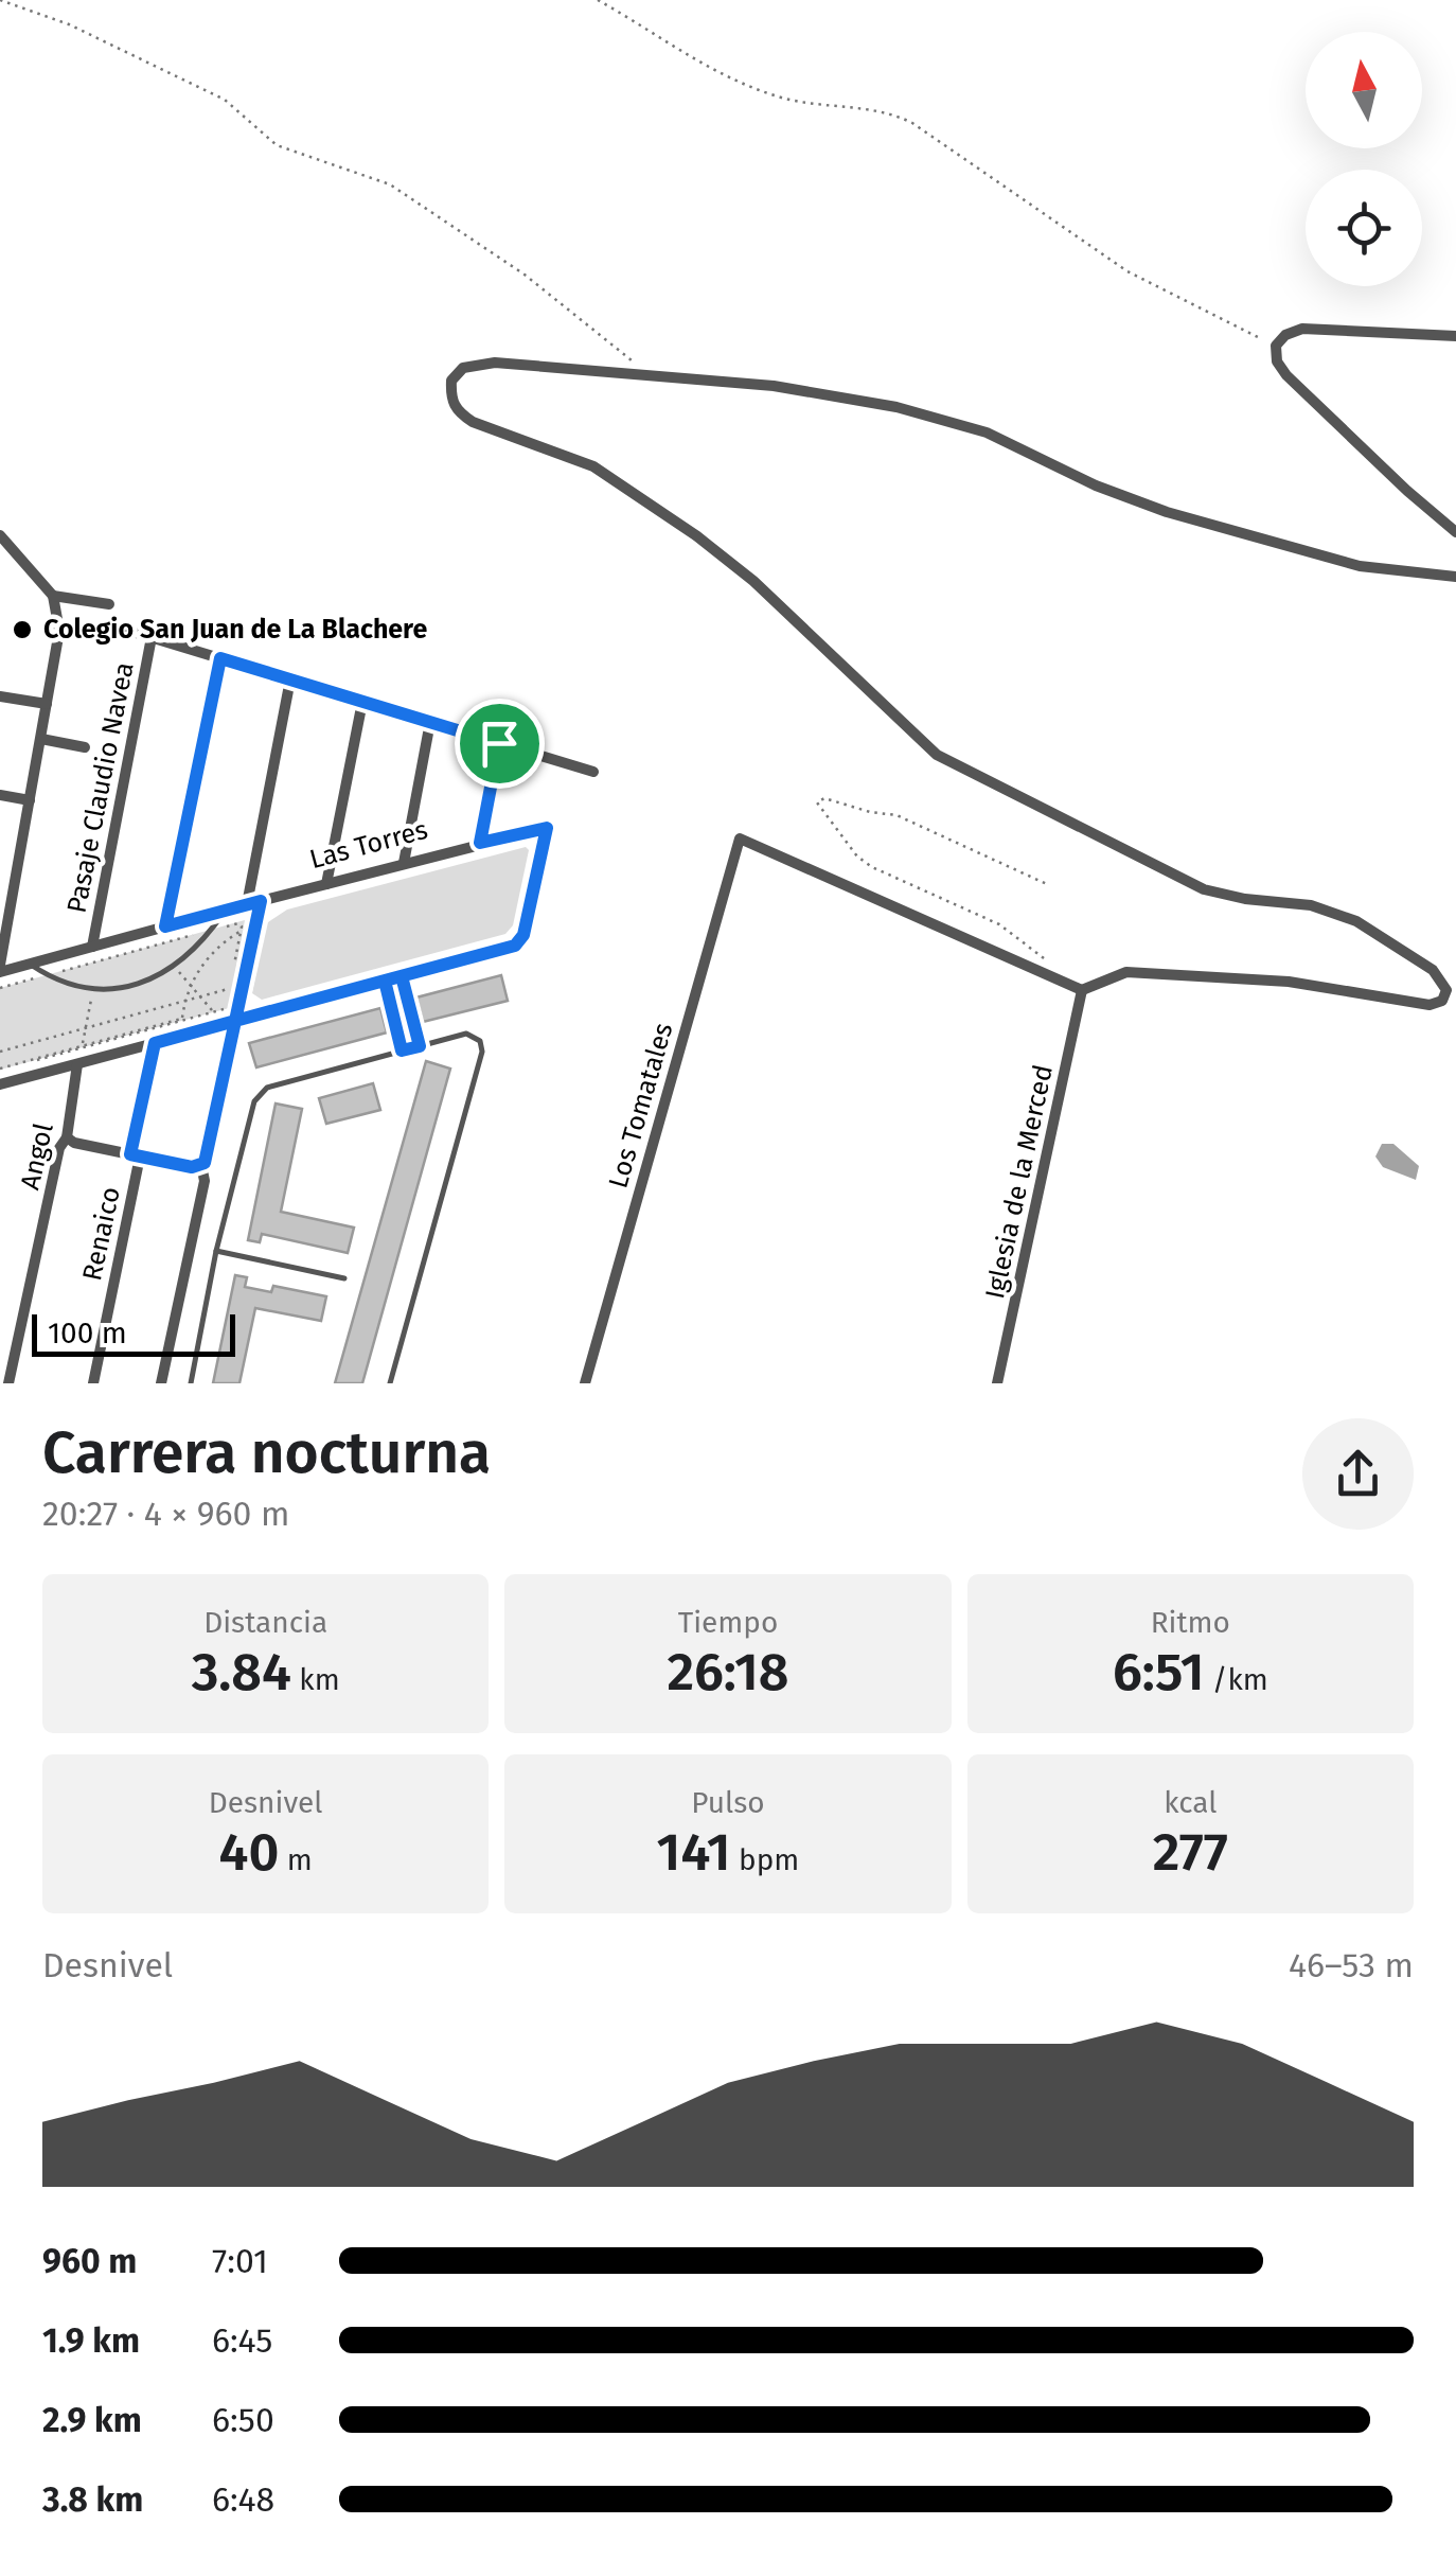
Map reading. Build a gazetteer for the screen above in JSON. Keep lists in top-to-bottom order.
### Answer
{
  "streets": {
    "street": [
      "Pasaje Claudio Navea",
      "Las Torres",
      "Los Tomatales",
      "Angol",
      "Iglesia de la Merced",
      "Renaico"
    ]
  },
  "crossings": [
    ["Pasaje Claudio Navea", "Las Torres"],
    ["Las Torres", "Angol"],
    ["Las Torres", "Renaico"]
  ],
  "places": ["Colegio San Juan de La Blachere"],
  "scale_bar": "100 m",
  "north": "top",
  "page": {
    "scale": "100 m",
    "heading": ["Carrera nocturna", "20:27 · 4 × 960 m"],
    "stats": [
      ["Distancia", "3.84 km"],
      ["Tiempo", "26:18"],
      ["Ritmo", "6:51 /km"],
      ["Desnivel", "40 m"],
      ["Pulso", "141 bpm"],
      ["kcal", "277"]
    ],
    "chart": ["Desnivel", "46–53 m"],
    "list": [
      {
        "name": "960 m",
        "note": "7:01"
      },
      {
        "name": "1.9 km",
        "note": "6:45"
      },
      {
        "name": "2.9 km",
        "note": "6:50"
      },
      {
        "name": "3.8 km",
        "note": "6:48"
      }
    ]
  }
}
